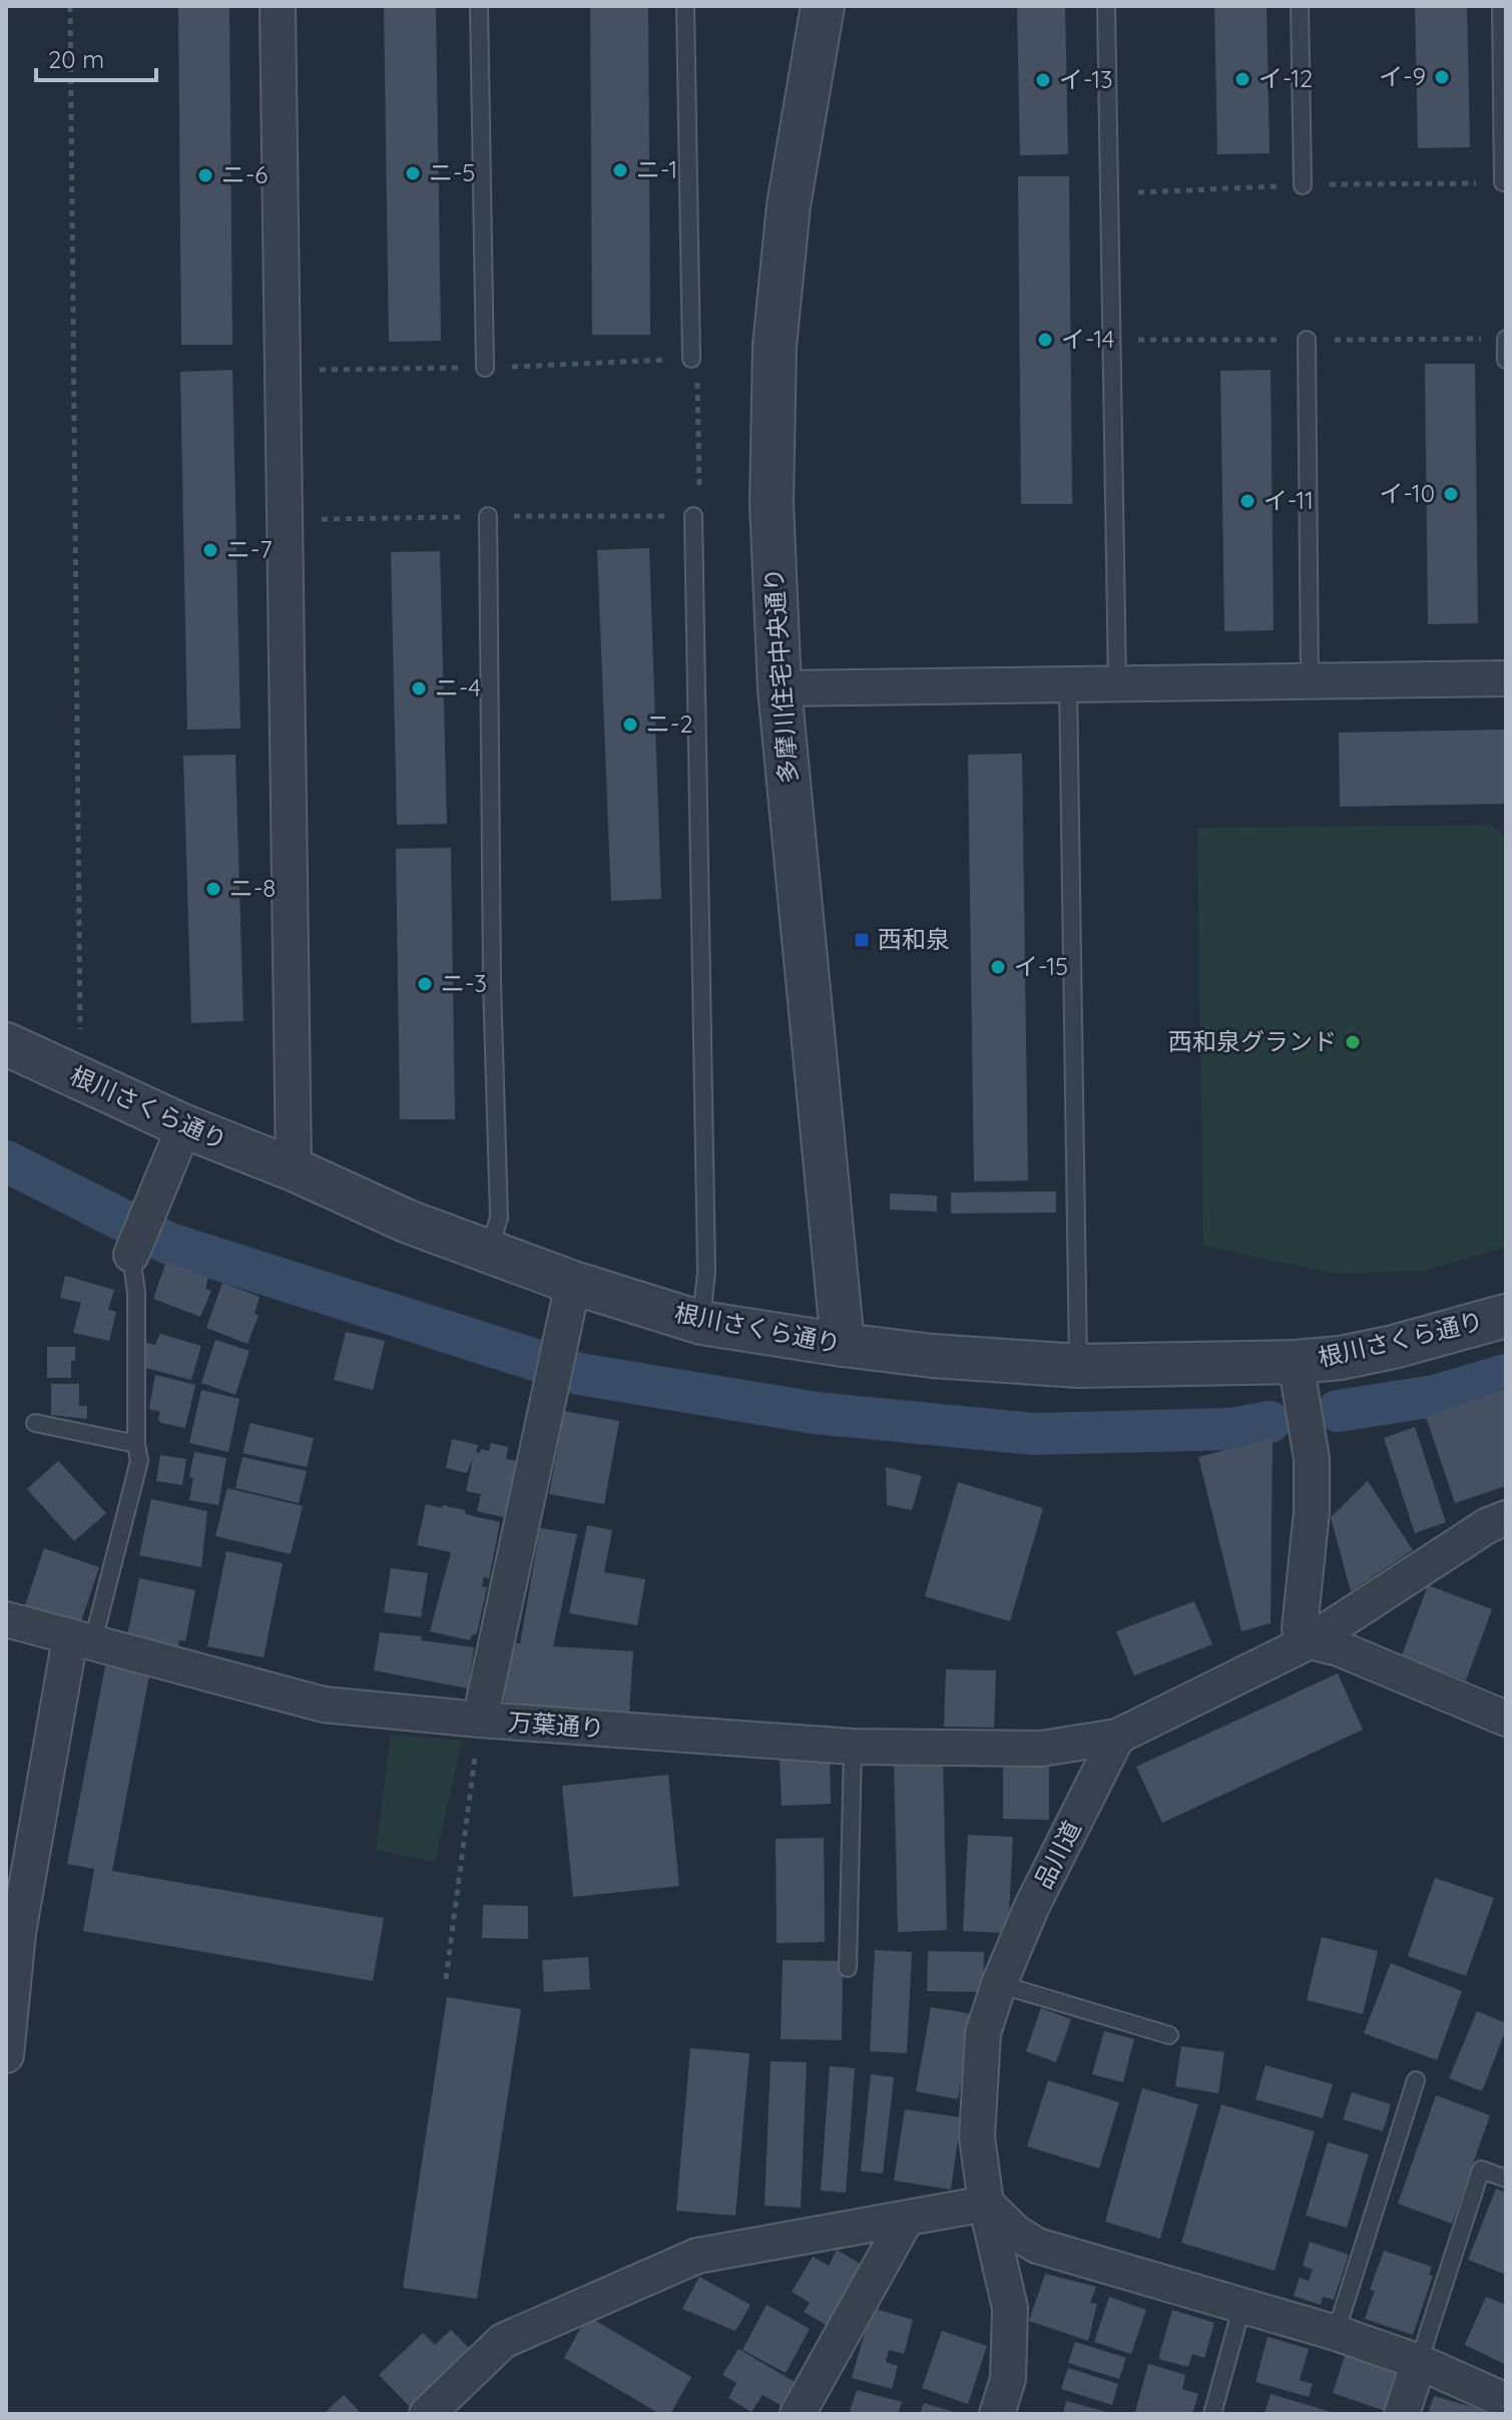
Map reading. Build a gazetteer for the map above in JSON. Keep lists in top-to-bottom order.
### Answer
{
  "streets": {
    "street": [
      "多摩川住宅中央通り",
      "根川さくら通り",
      "万葉通り",
      "品川道"
    ]
  },
  "crossings": [
    ["多摩川住宅中央通り", "根川さくら通り"],
    ["万葉通り", "品川道"]
  ],
  "places": {
    "other": [
      "イ-9",
      "イ-12",
      "イ-13",
      "ニ-1",
      "ニ-5",
      "ニ-6",
      "イ-14",
      "イ-10",
      "イ-11",
      "ニ-7",
      "ニ-4",
      "ニ-2",
      "ニ-8",
      "イ-15",
      "ニ-3",
      "西和泉グランド"
    ],
    "transit": ["西和泉"]
  },
  "scale_bar": "20 m"
}
